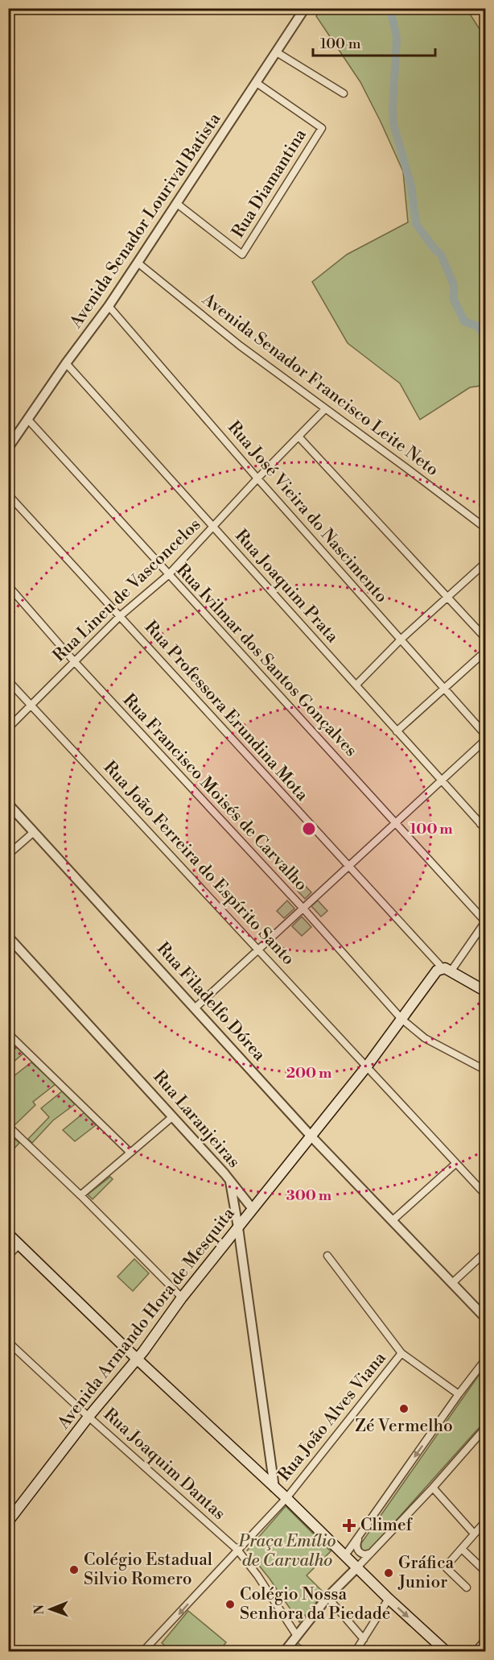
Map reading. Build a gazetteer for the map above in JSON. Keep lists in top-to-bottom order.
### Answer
{
  "streets": {
    "main road": ["Avenida Armando Hora de Mesquita"],
    "street": [
      "Rua Diamantina",
      "Avenida Senador Lourival Batista",
      "Avenida Senador Francisco Leite Neto",
      "Rua José Vieira do Nascimento",
      "Rua Joaquim Prata",
      "Rua Lineu de Vasconcelos",
      "Rua Ivilmar dos Santos Gonçalves",
      "Rua Professora Erundina Mota",
      "Rua Francisco Moisés de Carvalho",
      "Rua João Ferreira do Espírito Santo",
      "Rua Filadelfo Dórea",
      "Rua Laranjeiras",
      "Rua João Alves Viana",
      "Rua Joaquim Dantas"
    ]
  },
  "crossings": [
    ["Rua Diamantina", "Avenida Senador Lourival Batista"],
    ["Avenida Senador Lourival Batista", "Avenida Senador Francisco Leite Neto"],
    ["Avenida Senador Lourival Batista", "Rua José Vieira do Nascimento"],
    ["Avenida Senador Lourival Batista", "Rua Joaquim Prata"],
    ["Avenida Senador Lourival Batista", "Rua Ivilmar dos Santos Gonçalves"],
    ["Avenida Senador Francisco Leite Neto", "Rua Lineu de Vasconcelos"],
    ["Rua José Vieira do Nascimento", "Rua Lineu de Vasconcelos"],
    ["Rua Joaquim Prata", "Rua Lineu de Vasconcelos"],
    ["Rua Lineu de Vasconcelos", "Rua Ivilmar dos Santos Gonçalves"],
    ["Rua Lineu de Vasconcelos", "Rua Professora Erundina Mota"],
    ["Rua Lineu de Vasconcelos", "Rua Francisco Moisés de Carvalho"],
    ["Rua Lineu de Vasconcelos", "Rua João Ferreira do Espírito Santo"],
    ["Rua Professora Erundina Mota", "Avenida Armando Hora de Mesquita"],
    ["Rua Francisco Moisés de Carvalho", "Avenida Armando Hora de Mesquita"],
    ["Rua João Ferreira do Espírito Santo", "Avenida Armando Hora de Mesquita"],
    ["Rua Filadelfo Dórea", "Avenida Armando Hora de Mesquita"],
    ["Rua Laranjeiras", "Avenida Armando Hora de Mesquita"],
    ["Avenida Armando Hora de Mesquita", "Rua Joaquim Dantas"],
    ["Rua João Alves Viana", "Rua Joaquim Dantas"]
  ],
  "one_way": ["Rua João Alves Viana"],
  "parks": ["Praça Emílio de Carvalho"],
  "places": {
    "other": [
      "Zé Vermelho",
      "Colégio Estadual Silvio Romero",
      "Gráfica Junior",
      "Colégio Nossa Senhora da Piedade"
    ],
    "health": ["Climef"]
  },
  "scale_bar": "100 m",
  "north": "left",
  "rings": ["100 m", "200 m", "300 m"]
}
